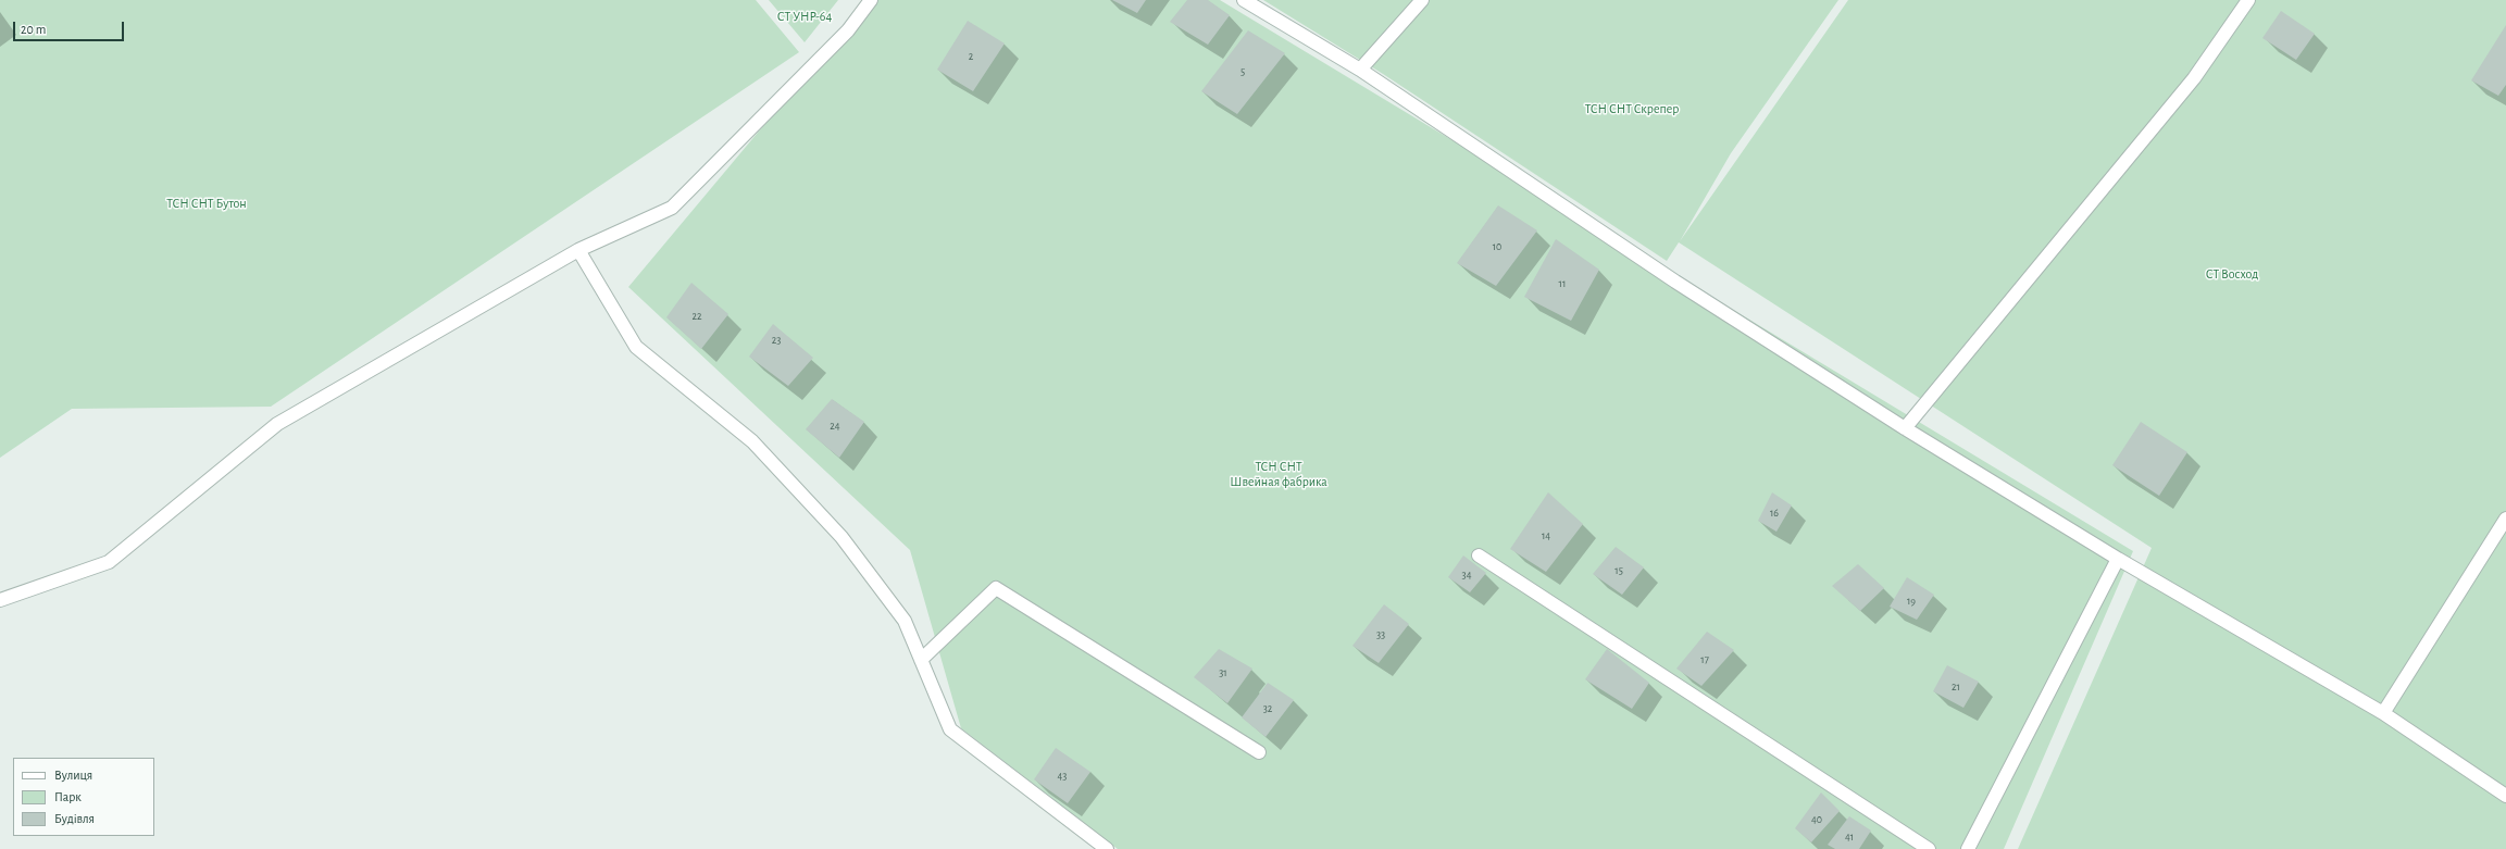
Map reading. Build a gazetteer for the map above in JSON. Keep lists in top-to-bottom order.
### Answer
{
  "parks": [
    "СТ УНР-64",
    "ТСН СНТ Скрепер",
    "ТСН СНТ Бутон",
    "СТ Восход",
    "ТСН СНТ Швейная фабрика"
  ],
  "house_numbers": [
    "2",
    "5",
    "10",
    "11",
    "22",
    "23",
    "24",
    "16",
    "14",
    "15",
    "34",
    "19",
    "33",
    "17",
    "31",
    "21",
    "32",
    "43",
    "40",
    "41"
  ],
  "legend": ["Вулиця", "Парк", "Будівля"],
  "scale_bar": "20 m"
}
